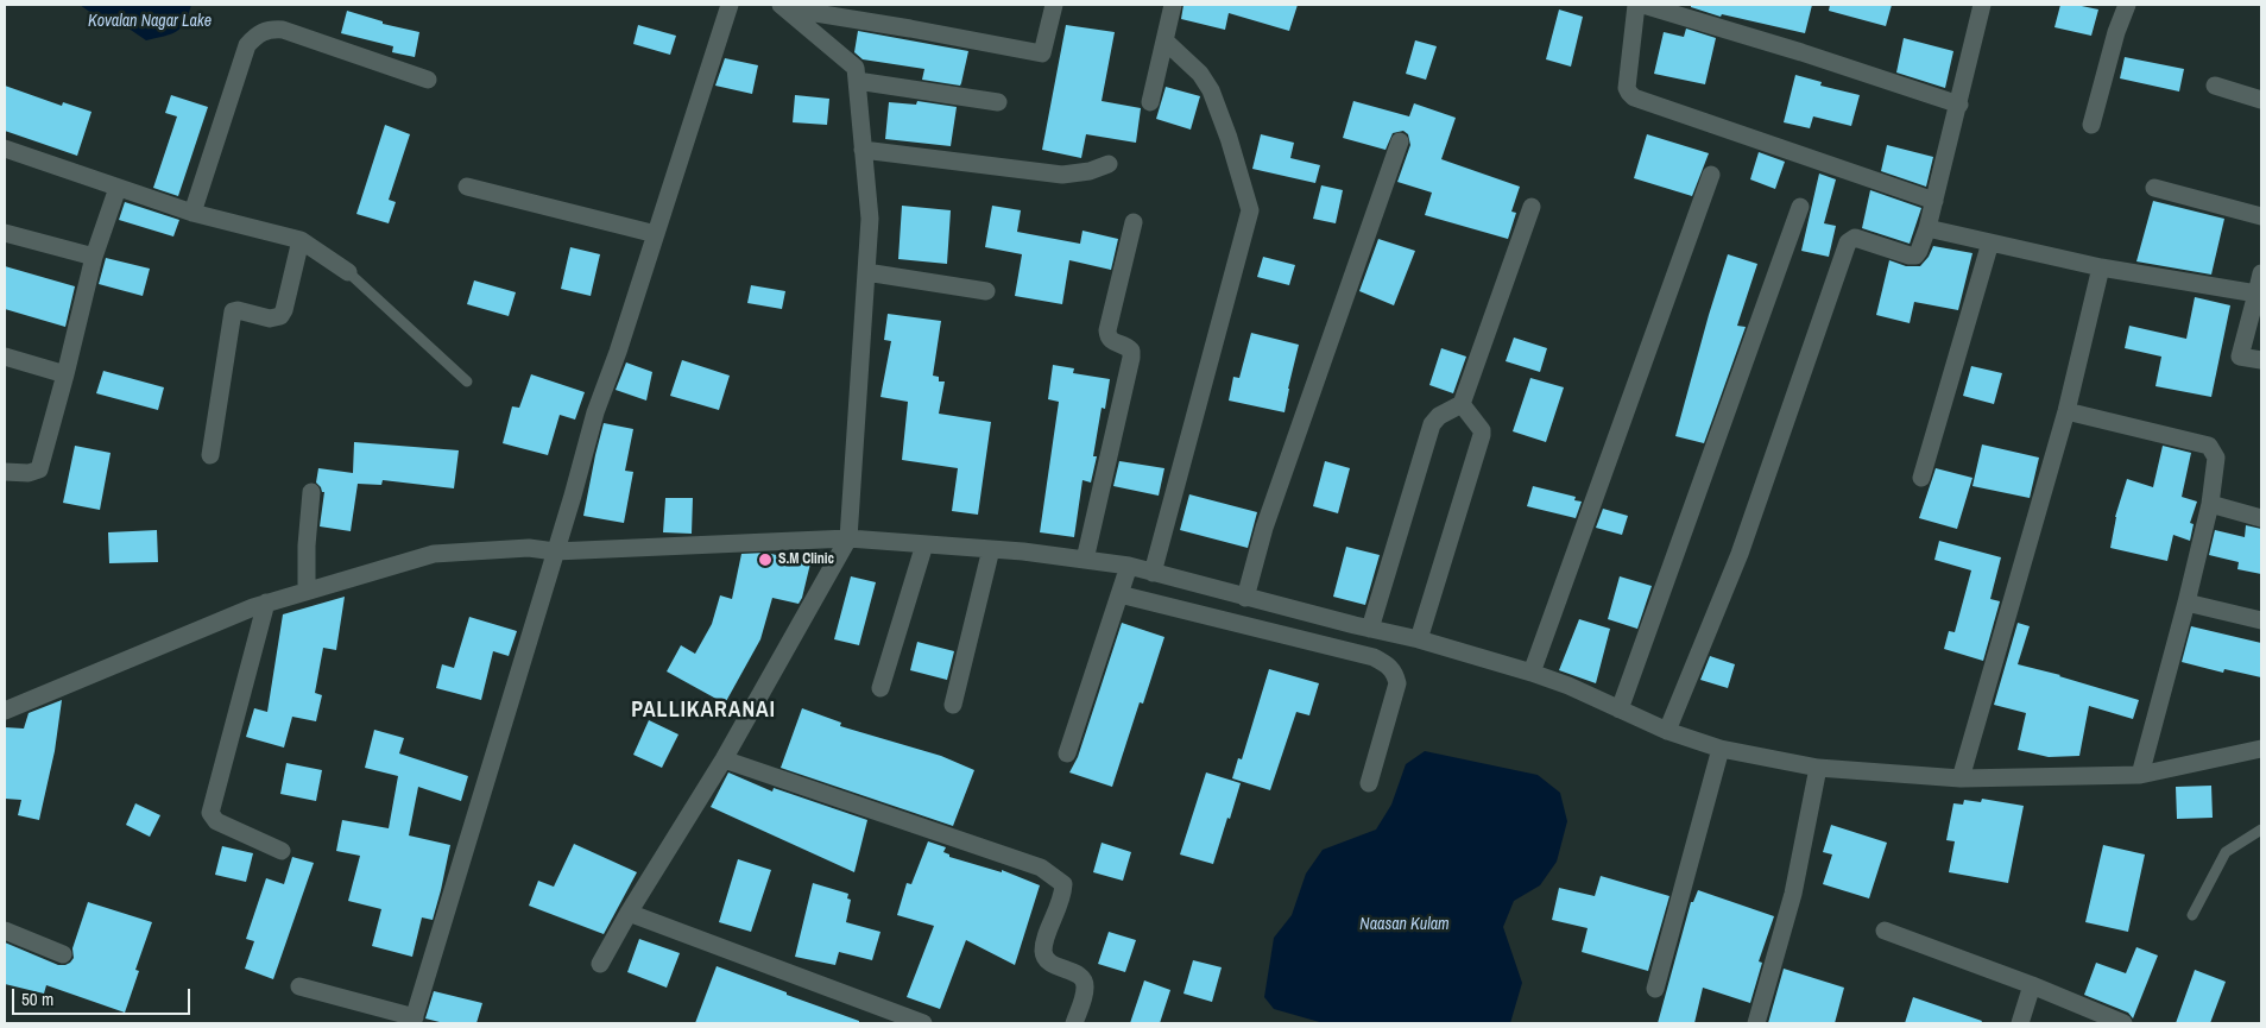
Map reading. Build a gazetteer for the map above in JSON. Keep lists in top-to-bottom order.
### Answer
{
  "districts": ["PALLIKARANAI"],
  "water": ["Kovalan Nagar Lake", "Naasan Kulam"],
  "places": ["S.M Clinic"],
  "scale_bar": "50 m"
}
